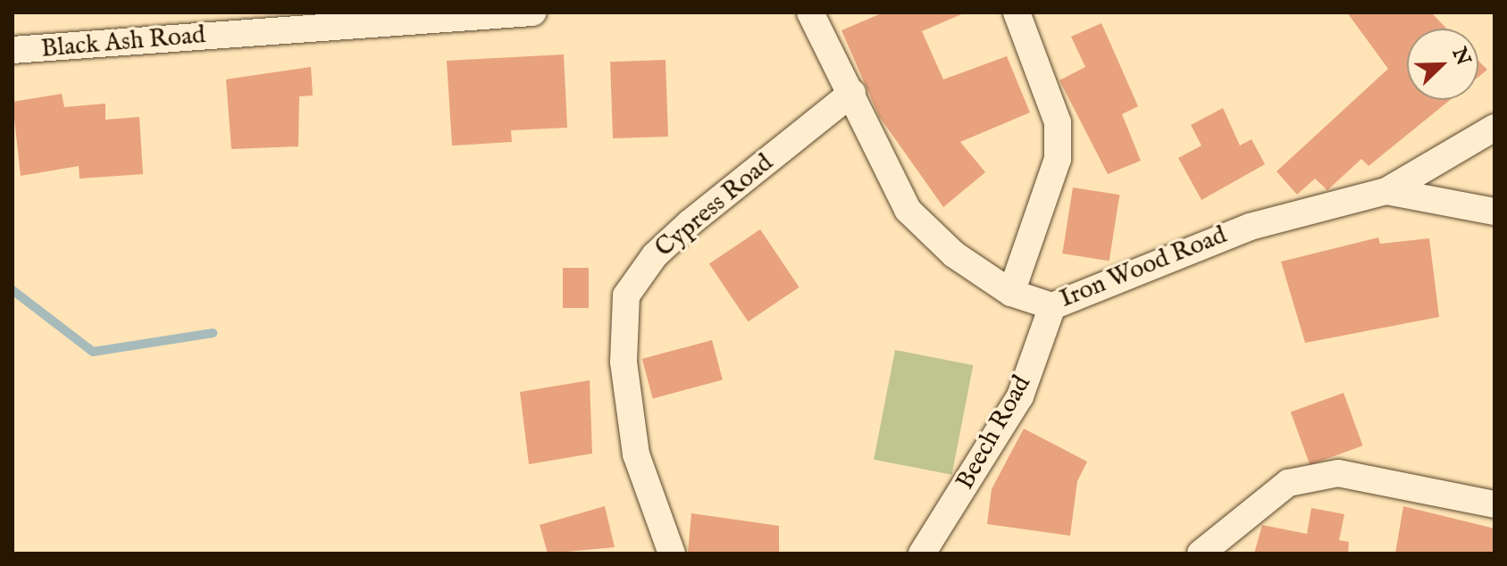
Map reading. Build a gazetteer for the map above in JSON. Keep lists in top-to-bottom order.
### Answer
{
  "streets": {
    "street": [
      "Black Ash Road",
      "Cypress Road",
      "Iron Wood Road",
      "Beech Road"
    ]
  },
  "crossings": [
    ["Cypress Road", "Iron Wood Road"],
    ["Iron Wood Road", "Beech Road"]
  ],
  "north": "top right"
}
